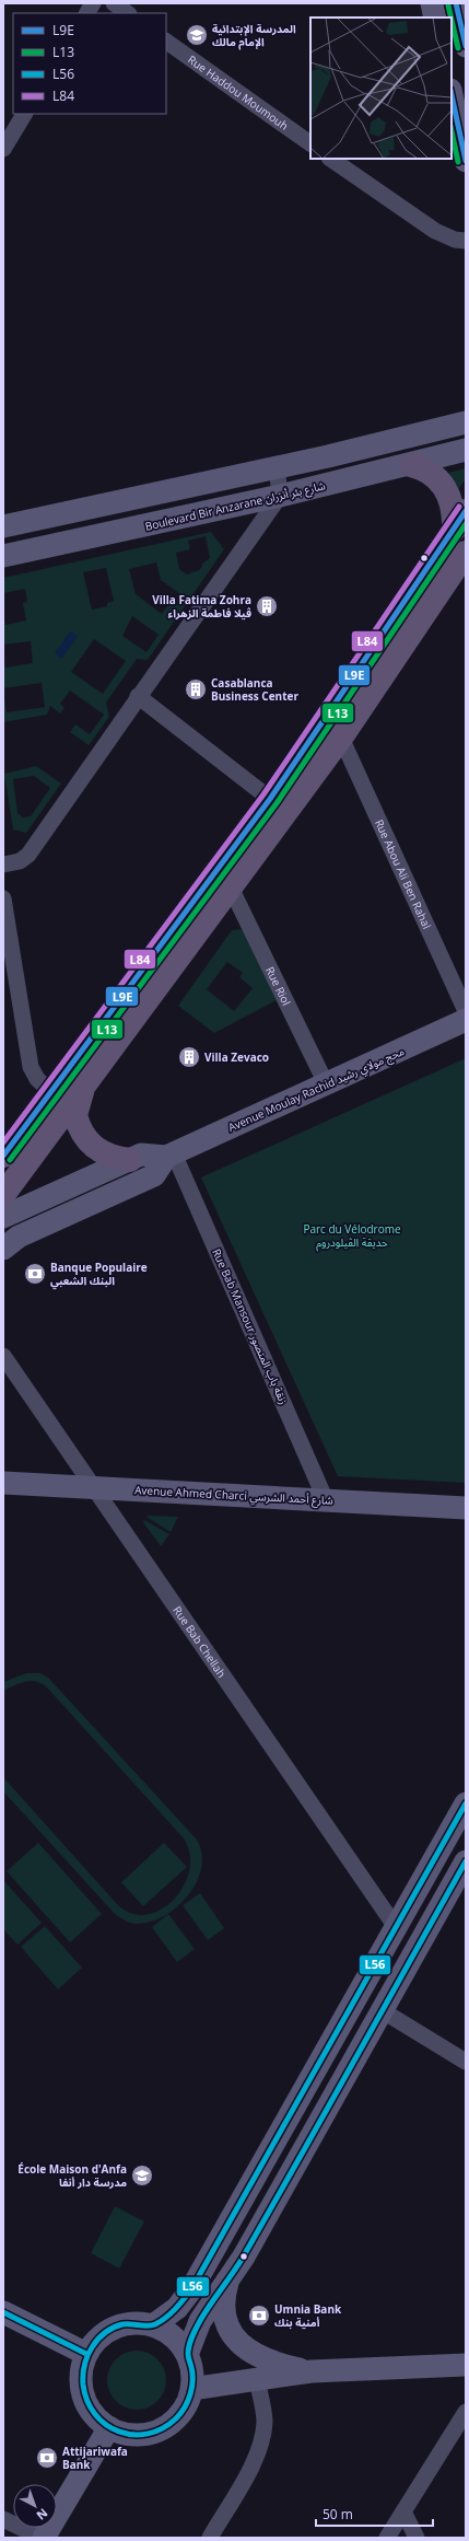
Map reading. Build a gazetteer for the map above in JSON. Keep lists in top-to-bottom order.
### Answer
{
  "streets": {
    "main road": ["Boulevard Bir Anzarane شارع بئر أنزران", "Avenue Moulay Rachid محج مولاي رشيد", "Avenue Ahmed Charci شارع أحمد الشرسي"],
    "street": [
      "Rue Haddou Moumouh",
      "Rue Abou Ali Ben Rahal",
      "Rue Riol",
      "Rue Bab Mansour زنقة باب المنصور",
      "Rue Bab Chellah"
    ]
  },
  "crossings": [
    ["Rue Riol", "Avenue Moulay Rachid محج مولاي رشيد"],
    ["Avenue Moulay Rachid محج مولاي رشيد", "Rue Bab Mansour زنقة باب المنصور"],
    ["Rue Bab Mansour زنقة باب المنصور", "Avenue Ahmed Charci شارع أحمد الشرسي"],
    ["Avenue Ahmed Charci شارع أحمد الشرسي", "Rue Bab Chellah"]
  ],
  "parks": ["Parc du Vélodrome حديقة الڤيلودروم"],
  "places": {
    "school or university": ["المدرسة الإبتدائية الإمام مالك", "École Maison d'Anfa مدرسة دار أنفا"],
    "building": ["Villa Fatima Zohra ڤيلا فاطمة الزهراء", "Casablanca Business Center", "Villa Zevaco"],
    "bank": ["Banque Populaire البنك الشعبي", "Umnia Bank أمنية بنك", "Attijariwafa Bank"]
  },
  "lines": [
    "transit line L9E",
    "transit line L13",
    "transit line L84",
    "transit line L56"
  ],
  "legend": [
    "L9E",
    "L13",
    "L56",
    "L84"
  ],
  "scale_bar": "50 m",
  "north": "bottom right"
}
